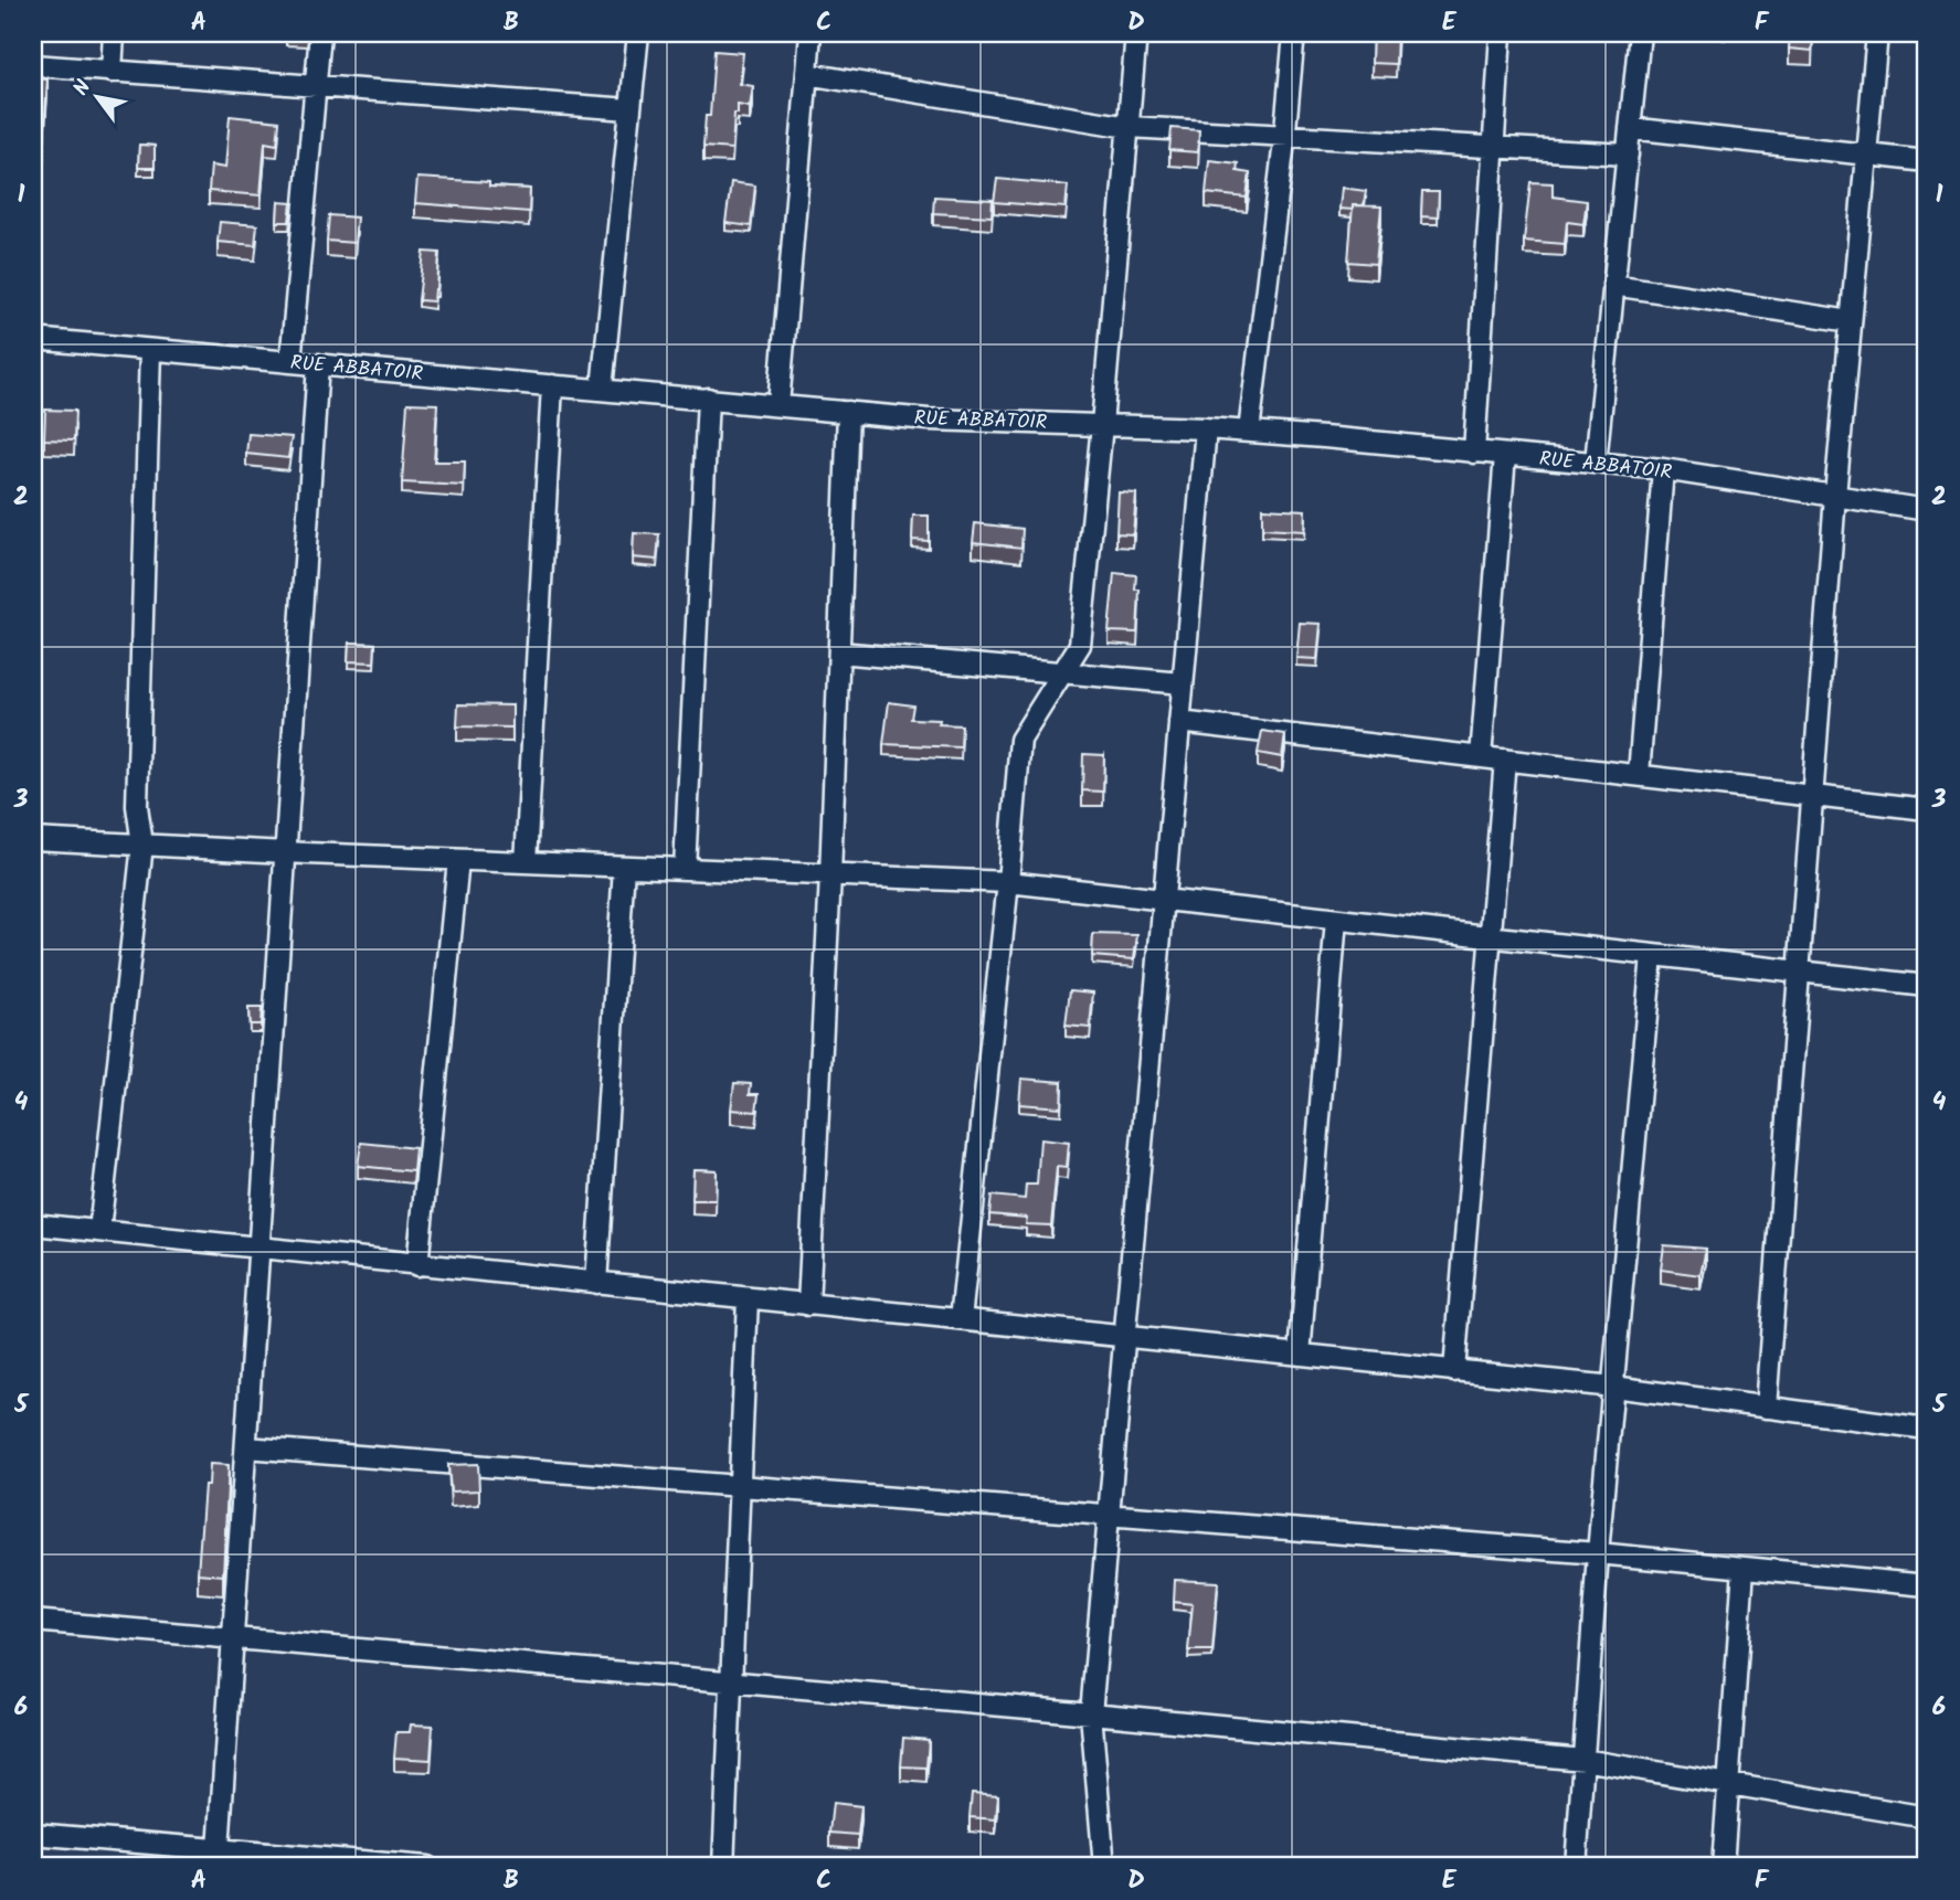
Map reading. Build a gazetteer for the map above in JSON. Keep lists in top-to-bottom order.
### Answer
{
  "streets": {
    "street": ["RUE ABBATOIR"]
  },
  "north": "top left",
  "grid": {
    "columns": [
      "A",
      "B",
      "C",
      "D",
      "E",
      "F"
    ],
    "rows": [
      "1",
      "2",
      "3",
      "4",
      "5",
      "6"
    ]
  }
}
